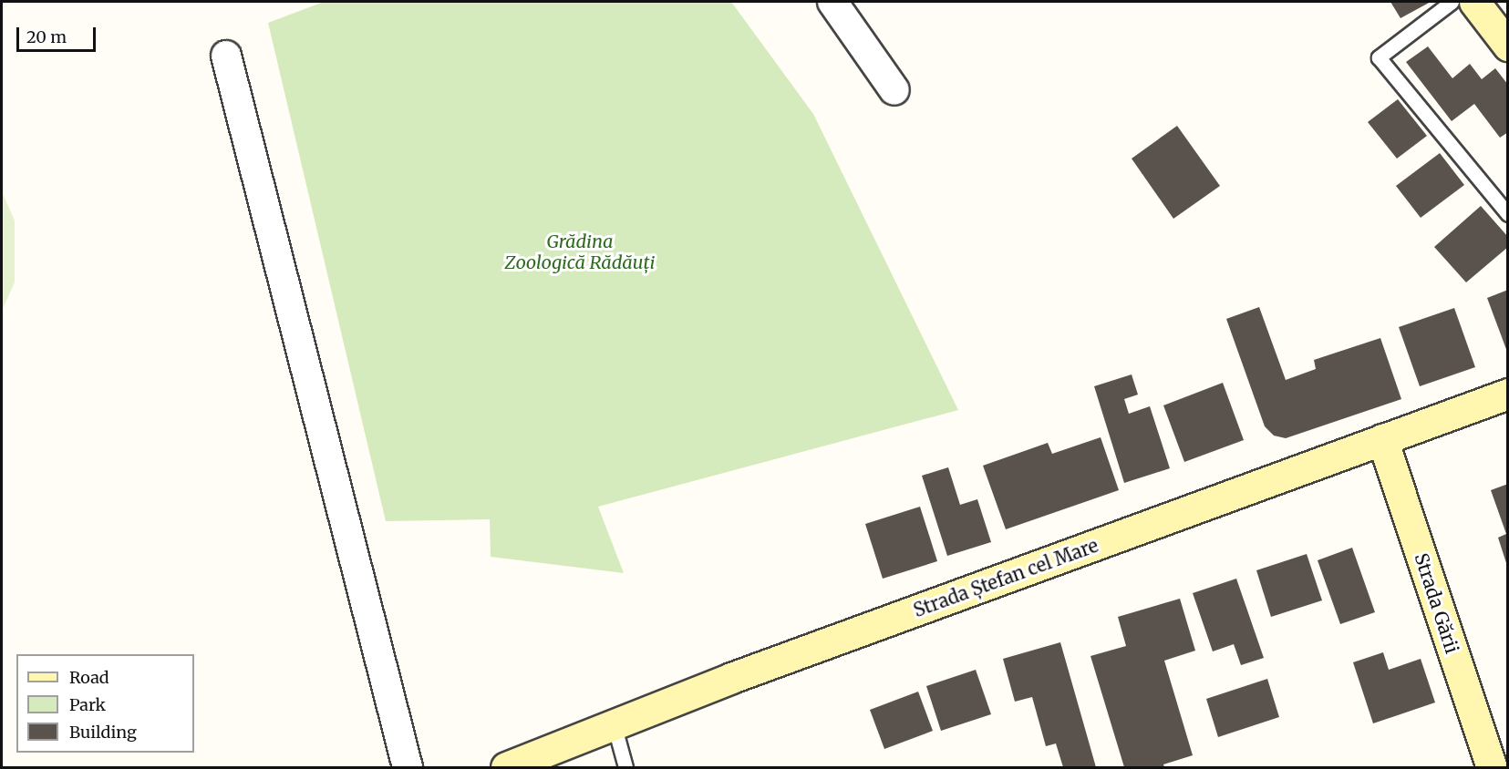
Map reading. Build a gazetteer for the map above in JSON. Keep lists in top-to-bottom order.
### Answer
{
  "streets": {
    "main road": ["Strada Ștefan cel Mare", "Strada Gării"]
  },
  "crossings": [
    ["Strada Ștefan cel Mare", "Strada Gării"]
  ],
  "parks": ["Grădina Zoologică Rădăuți"],
  "legend": ["Road", "Park", "Building"],
  "scale_bar": "20 m"
}
